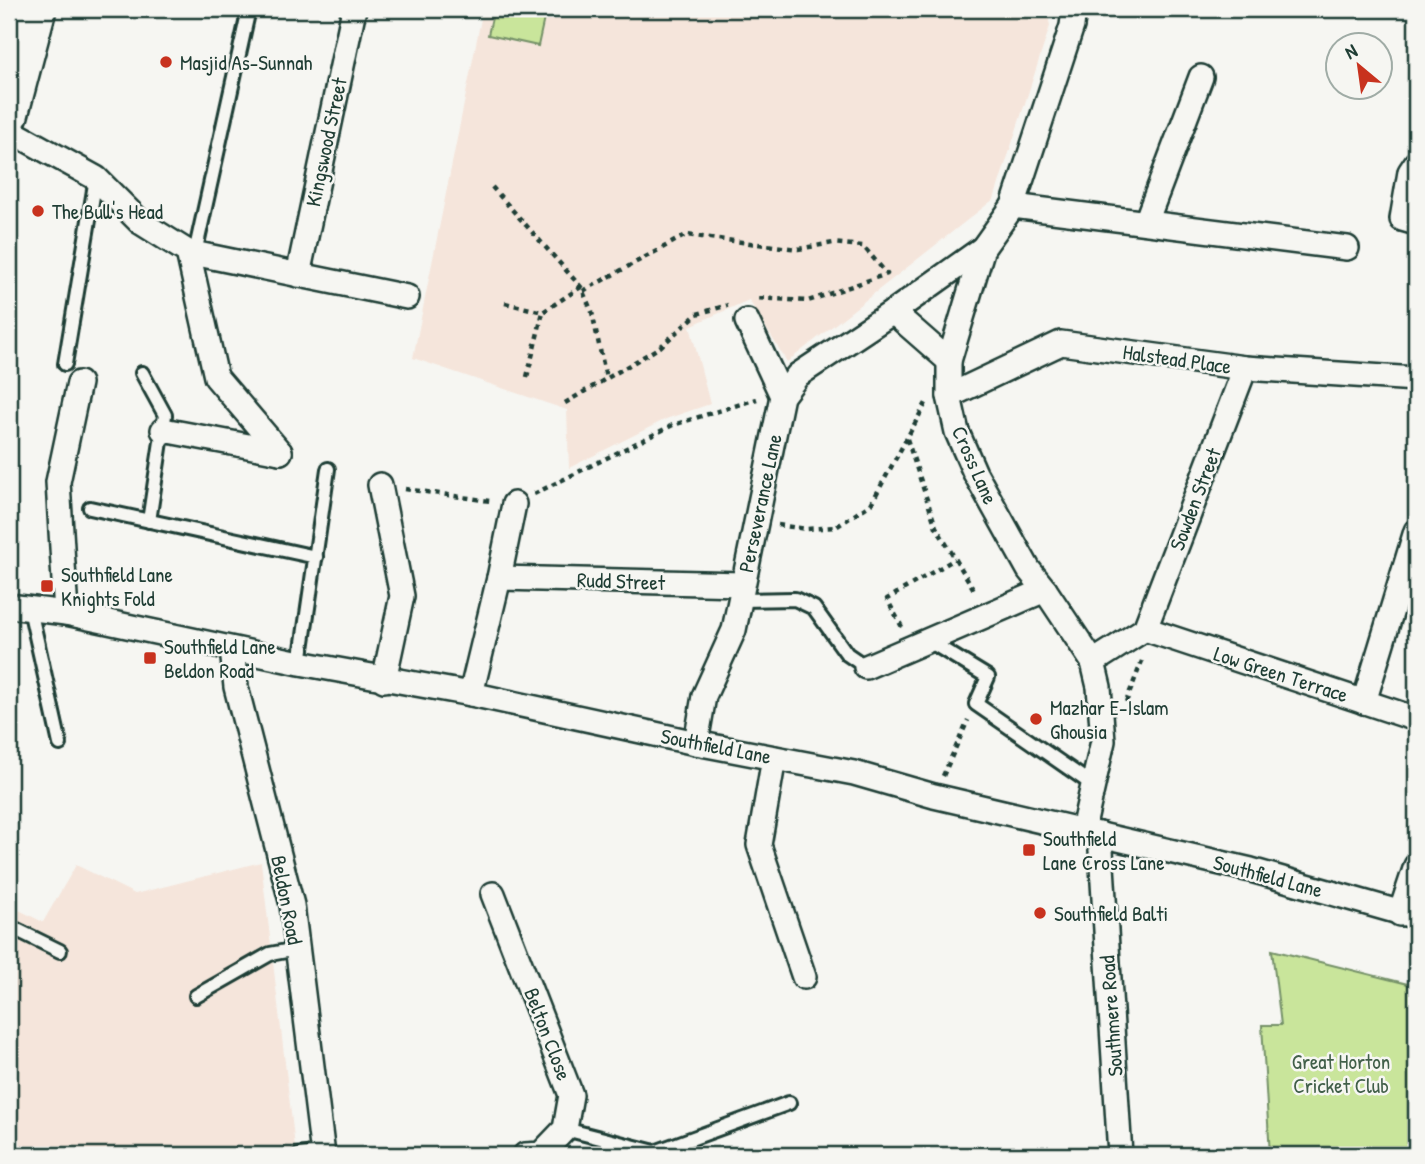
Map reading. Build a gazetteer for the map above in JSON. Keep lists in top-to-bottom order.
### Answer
{
  "streets": {
    "street": [
      "Kingswood Street",
      "Halstead Place",
      "Cross Lane",
      "Sowden Street",
      "Perseverance Lane",
      "Rudd Street",
      "Low Green Terrace",
      "Southfield Lane",
      "Beldon Road",
      "Southmere Road",
      "Belton Close"
    ]
  },
  "crossings": [
    ["Halstead Place", "Cross Lane"],
    ["Halstead Place", "Sowden Street"],
    ["Cross Lane", "Southfield Lane"],
    ["Cross Lane", "Southmere Road"],
    ["Sowden Street", "Low Green Terrace"],
    ["Perseverance Lane", "Rudd Street"],
    ["Perseverance Lane", "Southfield Lane"],
    ["Southfield Lane", "Beldon Road"],
    ["Southfield Lane", "Southmere Road"]
  ],
  "parks": ["Great Horton Cricket Club"],
  "places": {
    "other": [
      "Masjid As-Sunnah",
      "The Bull's Head",
      "Mazhar E-Islam Ghousia",
      "Southfield Balti"
    ],
    "transit": ["Southfield Lane Knights Fold", "Southfield Lane Beldon Road", "Southfield Lane Cross Lane"]
  },
  "north": "top left"
}
